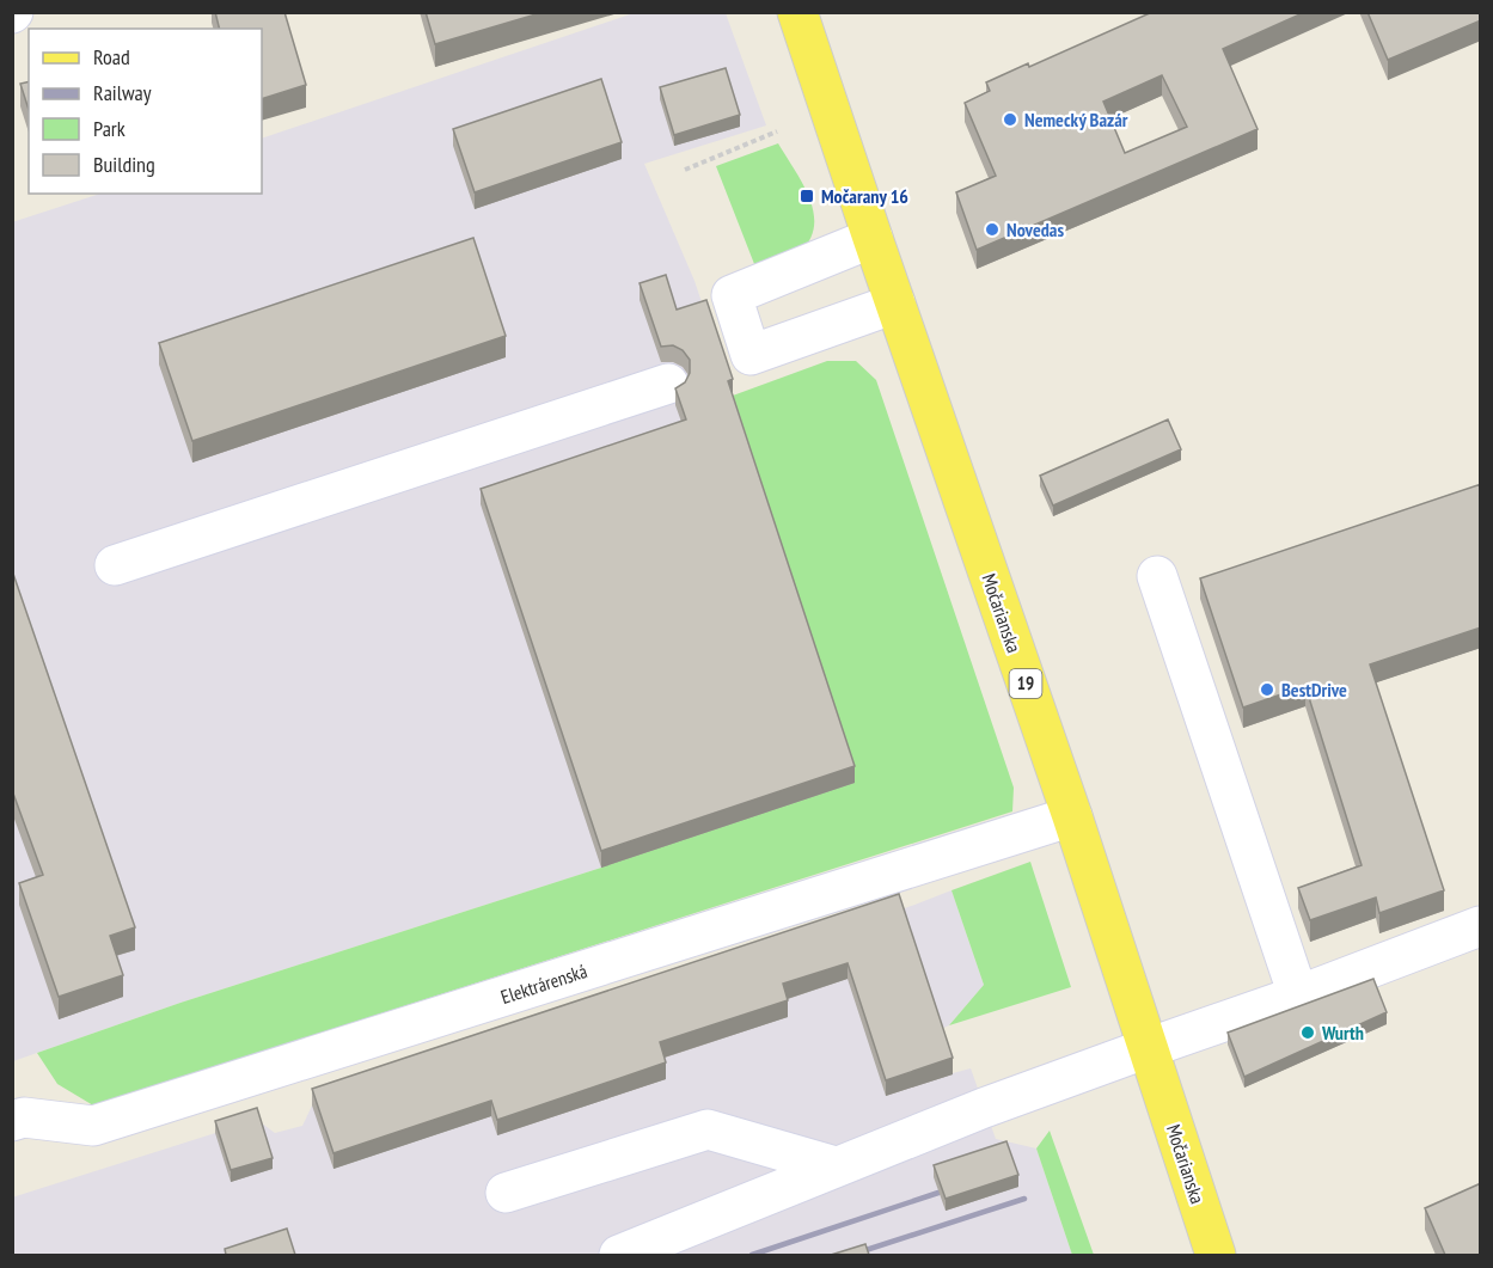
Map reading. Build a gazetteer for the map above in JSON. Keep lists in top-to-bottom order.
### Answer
{
  "streets": {
    "main road": ["Močarianska", "19"],
    "lane": ["Elektrárenská"]
  },
  "crossings": [
    ["Močarianska", "Elektrárenská"]
  ],
  "places": {
    "other": [
      "Nemecký Bazár",
      "Novedas",
      "BestDrive",
      "Wurth"
    ],
    "transit": ["Močarany 16"]
  },
  "legend": [
    "Road",
    "Railway",
    "Park",
    "Building"
  ]
}
